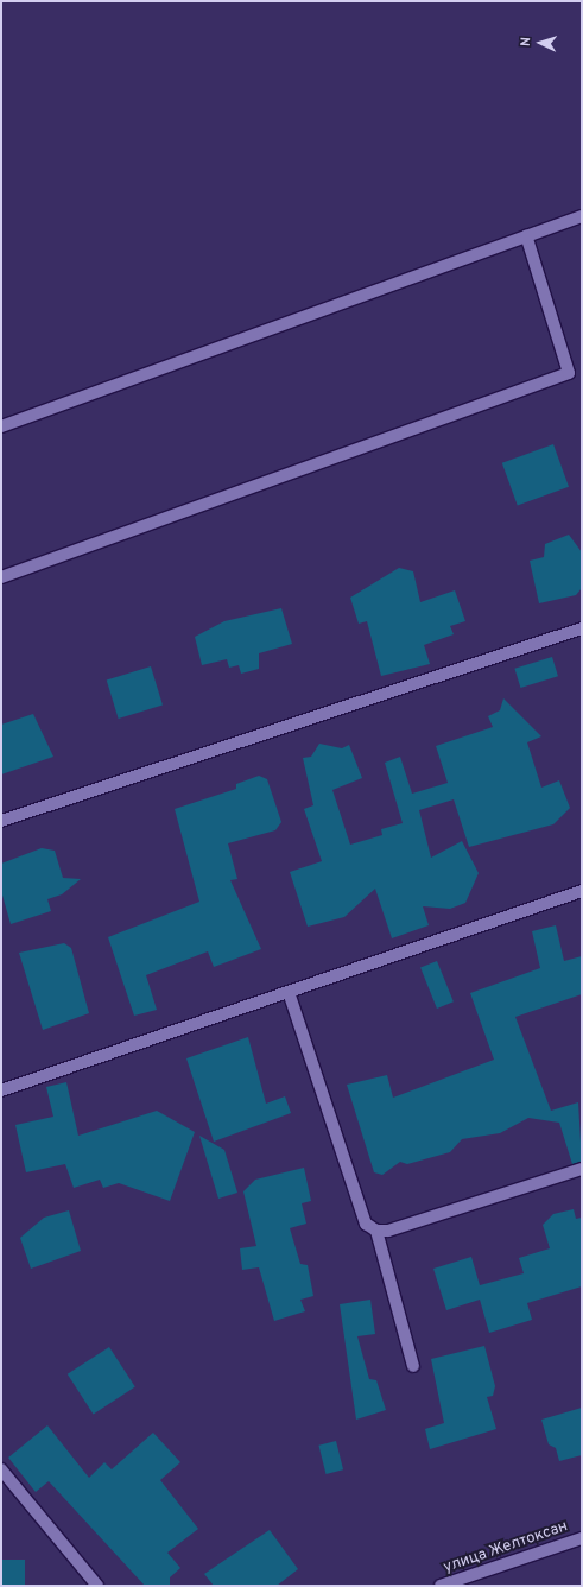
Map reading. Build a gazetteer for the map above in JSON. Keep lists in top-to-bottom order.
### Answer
{
  "streets": {
    "street": ["улица Желтоксан"]
  },
  "north": "left"
}
